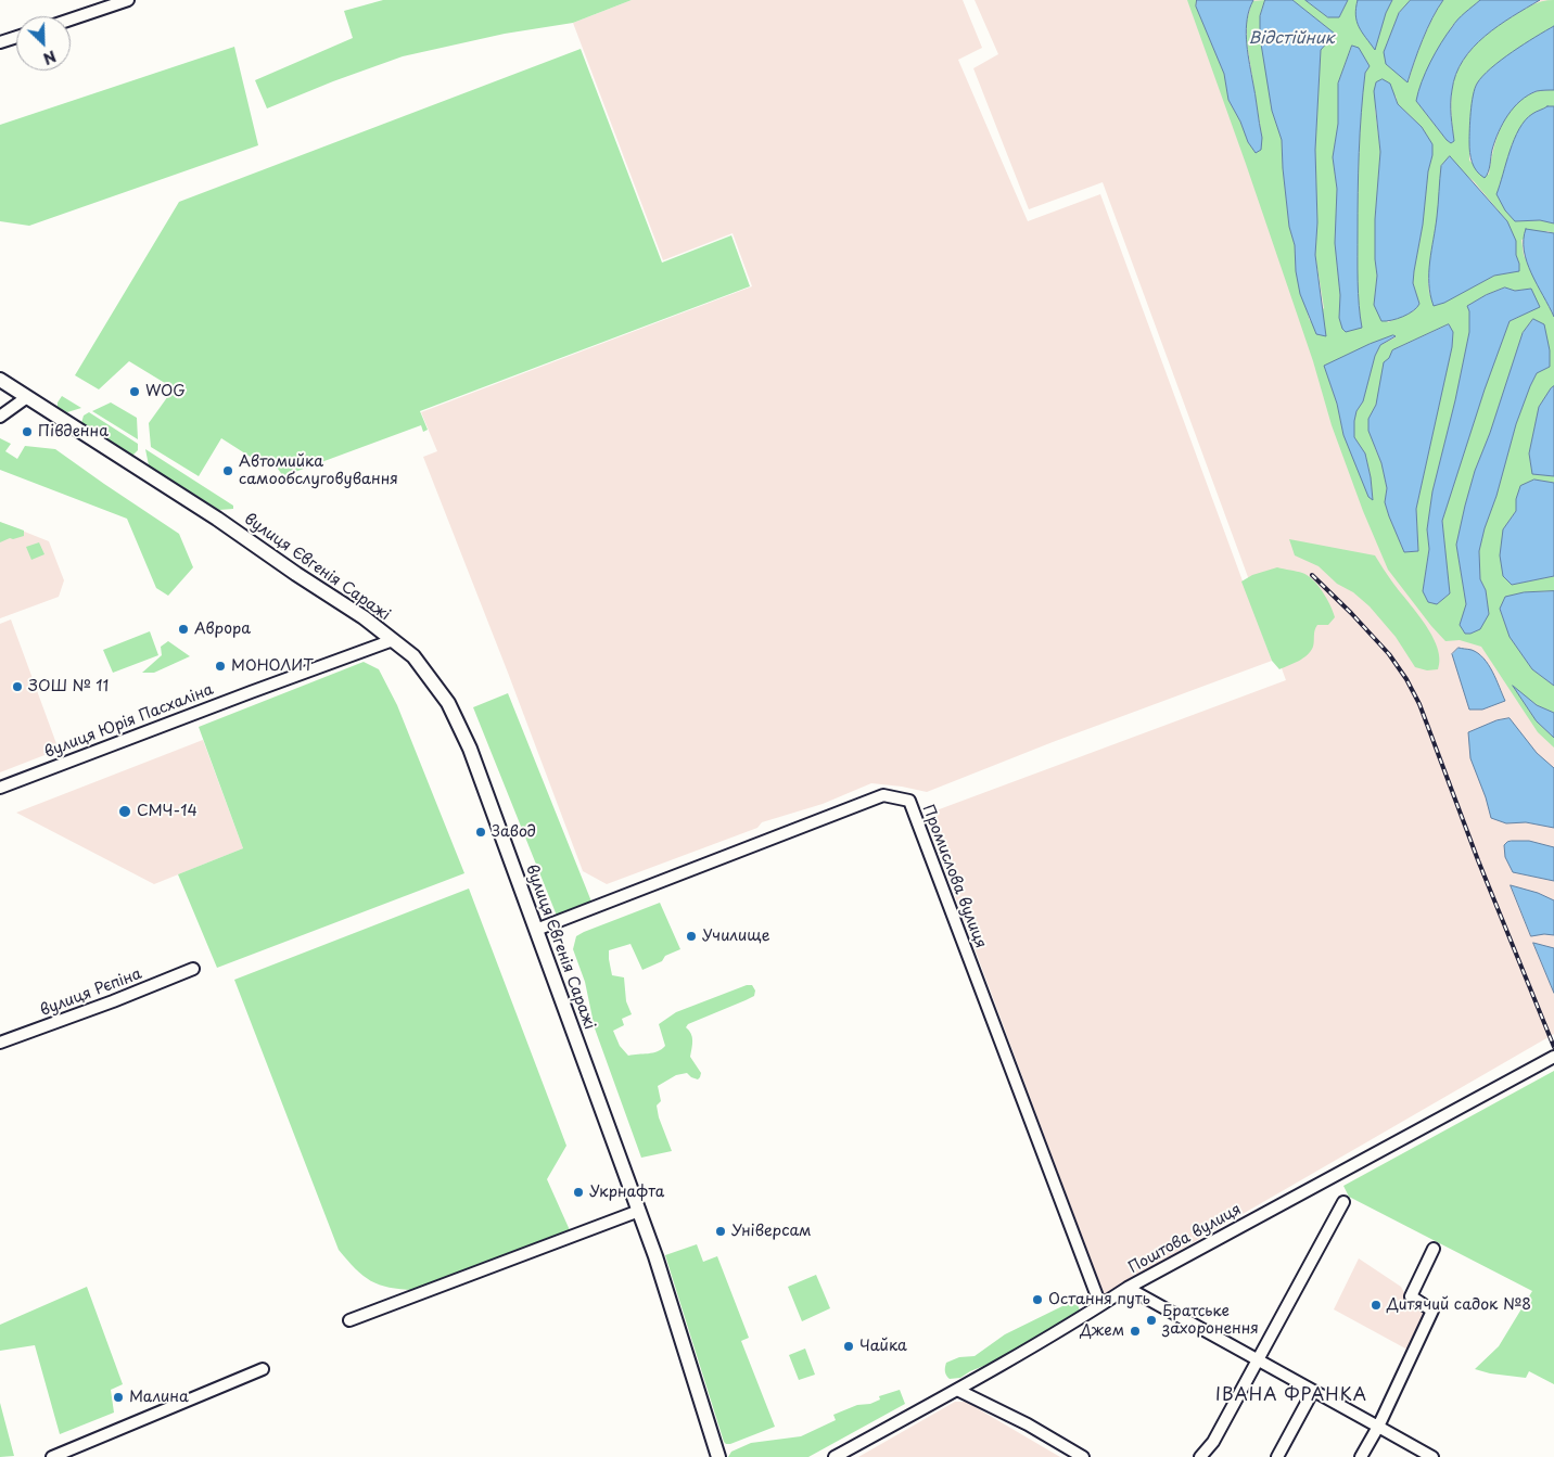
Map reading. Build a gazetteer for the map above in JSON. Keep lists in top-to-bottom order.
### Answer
{
  "streets": {
    "main road": ["вулиця Євгенія Саражі"],
    "street": [
      "вулиця Юрія Пасхаліна",
      "Промислова вулиця",
      "вулиця Рєпіна",
      "Поштова вулиця"
    ]
  },
  "crossings": [
    ["вулиця Євгенія Саражі", "вулиця Юрія Пасхаліна"],
    ["вулиця Євгенія Саражі", "Промислова вулиця"],
    ["Промислова вулиця", "Поштова вулиця"]
  ],
  "districts": ["ІВАНА ФРАНКА"],
  "water": ["Відстійник"],
  "places": [
    "WOG",
    "Південна",
    "Автомийка самообслуговування",
    "Аврора",
    "МОНОЛИТ",
    "ЗОШ № 11",
    "СМЧ-14",
    "Завод",
    "Училище",
    "Укрнафта",
    "Універсам",
    "Остання путь",
    "Дитячий садок №8",
    "Братське захоронення",
    "Джем",
    "Чайка",
    "Малина"
  ],
  "north": "bottom right"
}
